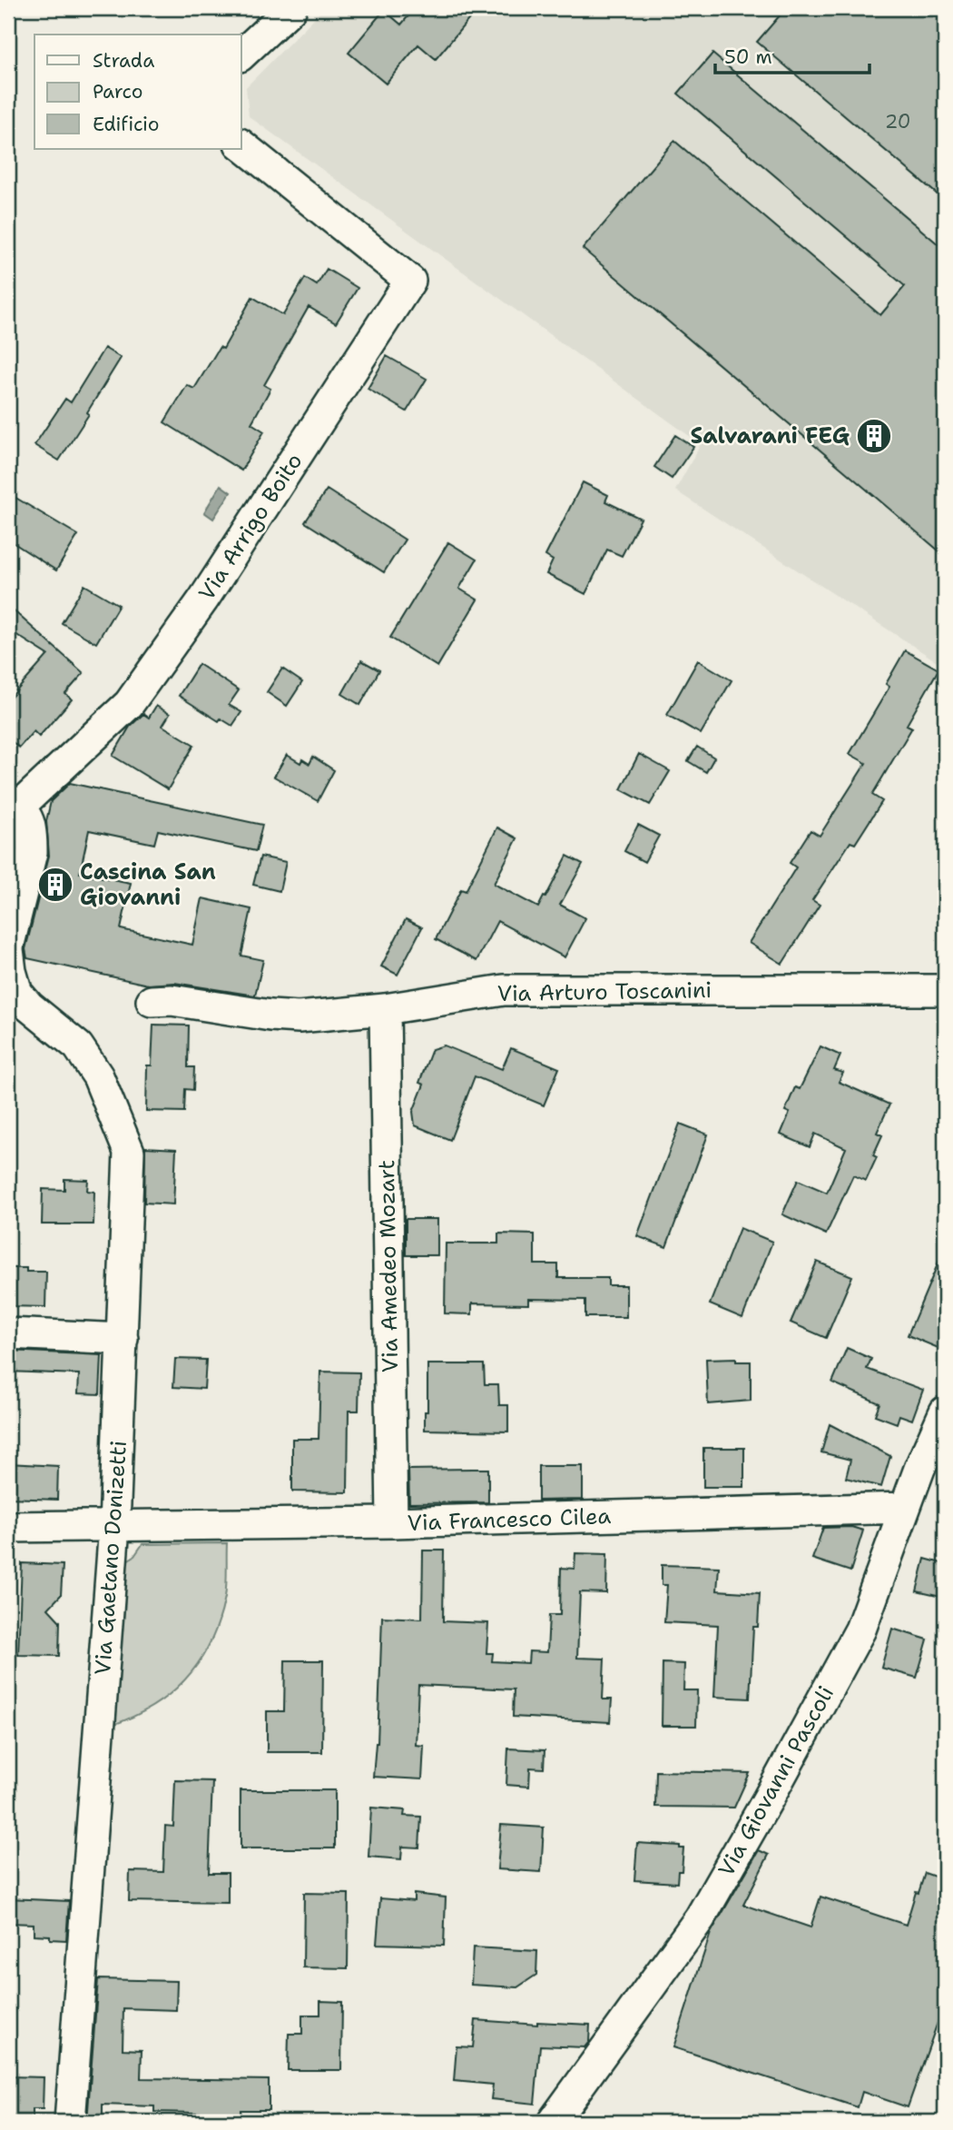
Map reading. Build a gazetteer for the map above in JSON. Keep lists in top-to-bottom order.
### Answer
{
  "streets": {
    "street": [
      "Via Arrigo Boito",
      "Via Arturo Toscanini",
      "Via Amedeo Mozart",
      "Via Francesco Cilea",
      "Via Gaetano Donizetti",
      "Via Giovanni Pascoli"
    ]
  },
  "crossings": [
    ["Via Arrigo Boito", "Via Gaetano Donizetti"],
    ["Via Arturo Toscanini", "Via Amedeo Mozart"],
    ["Via Amedeo Mozart", "Via Francesco Cilea"],
    ["Via Francesco Cilea", "Via Gaetano Donizetti"],
    ["Via Francesco Cilea", "Via Giovanni Pascoli"]
  ],
  "places": {
    "building": ["Salvarani FEG", "Cascina San Giovanni"]
  },
  "house_numbers": ["20"],
  "legend": ["Strada", "Parco", "Edificio"],
  "scale_bar": "50 m"
}
